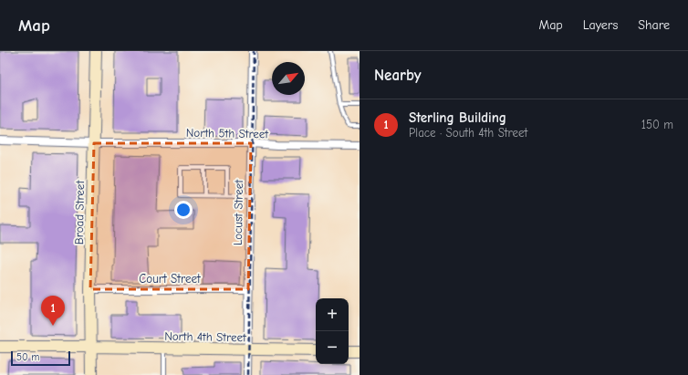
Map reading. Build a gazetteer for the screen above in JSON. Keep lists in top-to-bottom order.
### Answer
{
  "streets": {
    "street": [
      "North 5th Street",
      "Broad Street",
      "Locust Street",
      "Court Street",
      "North 4th Street"
    ]
  },
  "crossings": [
    ["North 5th Street", "Broad Street"],
    ["North 5th Street", "Locust Street"],
    ["Broad Street", "Court Street"],
    ["Broad Street", "North 4th Street"],
    ["Locust Street", "Court Street"],
    ["Locust Street", "North 4th Street"]
  ],
  "scale_bar": "50 m",
  "north": "top right",
  "page": {
    "header": "Map",
    "nav": ["Map", "Layers", "Share"],
    "heading": "Nearby",
    "list": [
      {
        "mark": "1",
        "name": "Sterling Building",
        "note": "Place · South 4th Street",
        "value": "150 m"
      }
    ],
    "pins": "1",
    "map_buttons": ["+", "−"],
    "scale": "50 m"
  }
}
